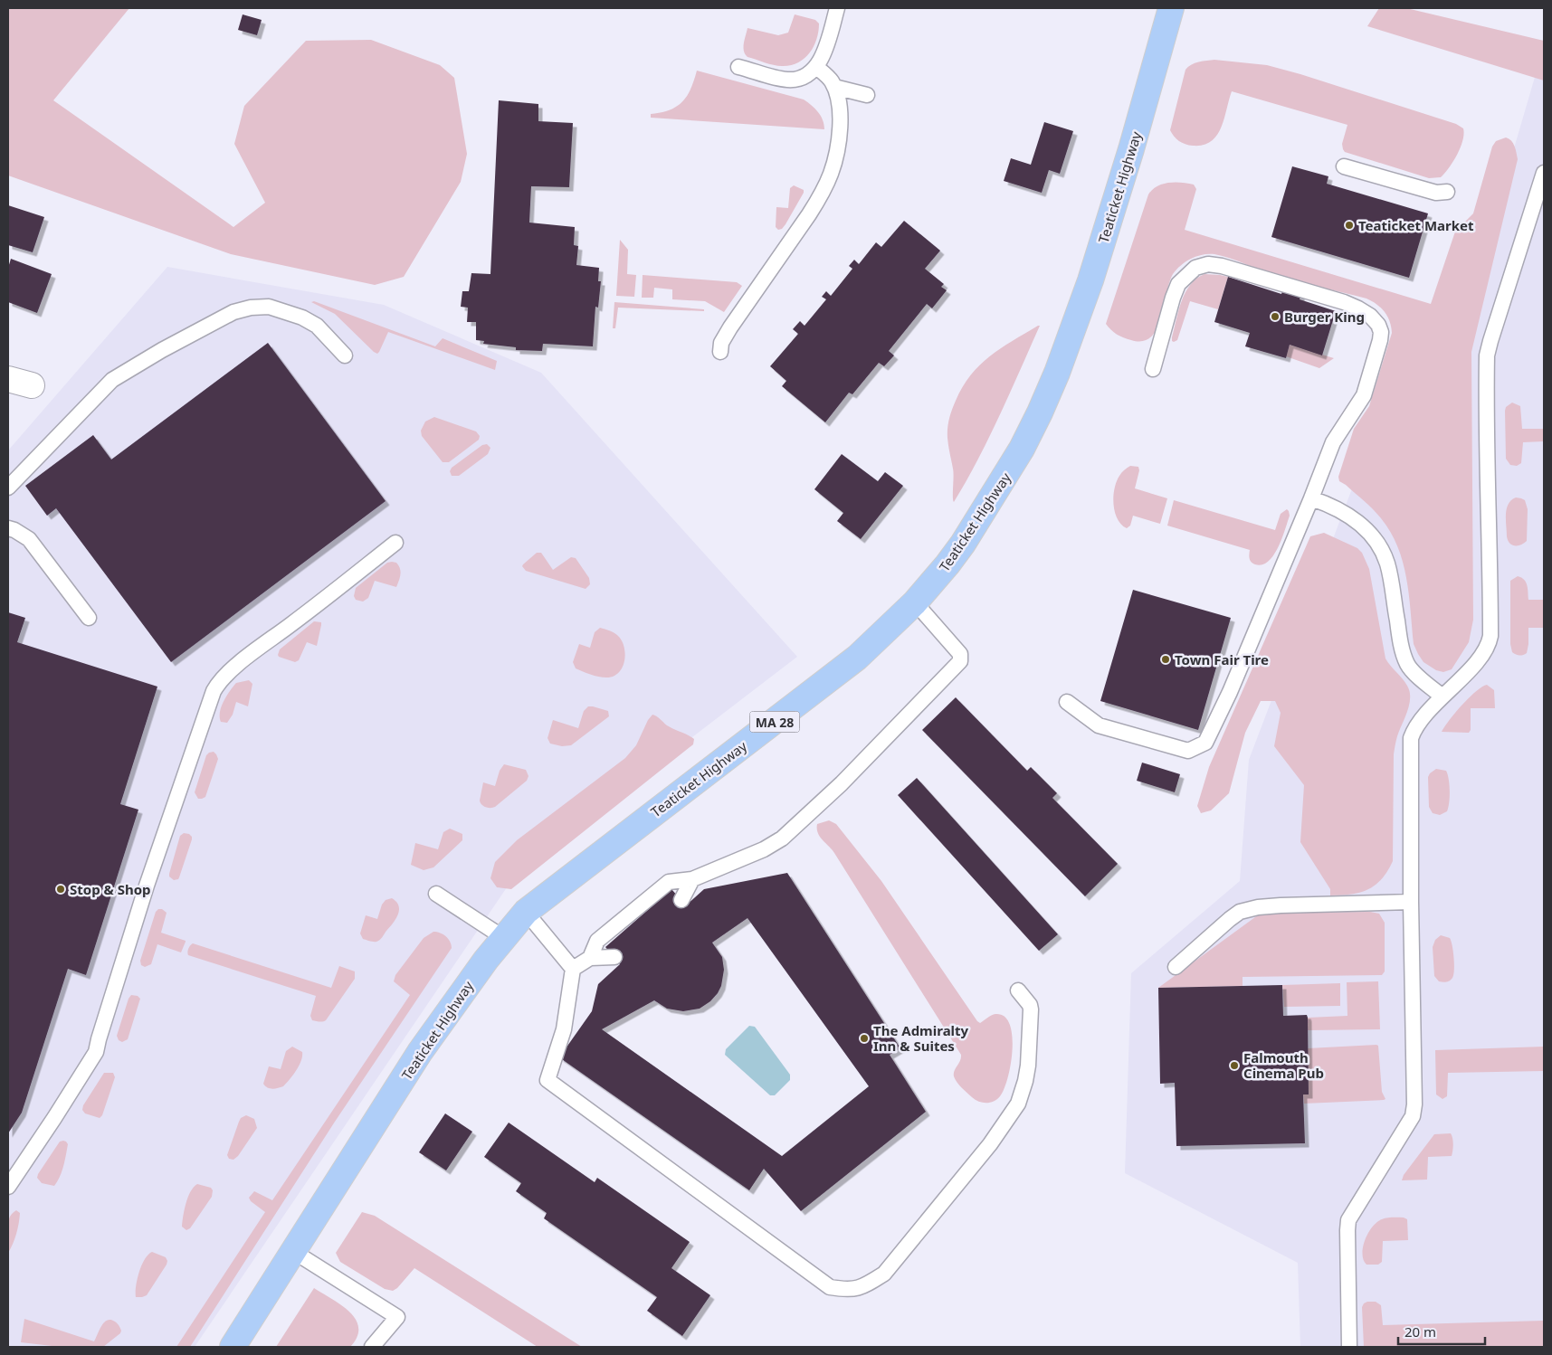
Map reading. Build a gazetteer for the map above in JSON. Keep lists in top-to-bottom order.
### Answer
{
  "streets": {
    "main road": ["Teaticket Highway", "MA 28"]
  },
  "places": [
    "Teaticket Market",
    "Burger King",
    "Town Fair Tire",
    "Stop & Shop",
    "The Admiralty Inn & Suites",
    "Falmouth Cinema Pub"
  ],
  "scale_bar": "20 m"
}
